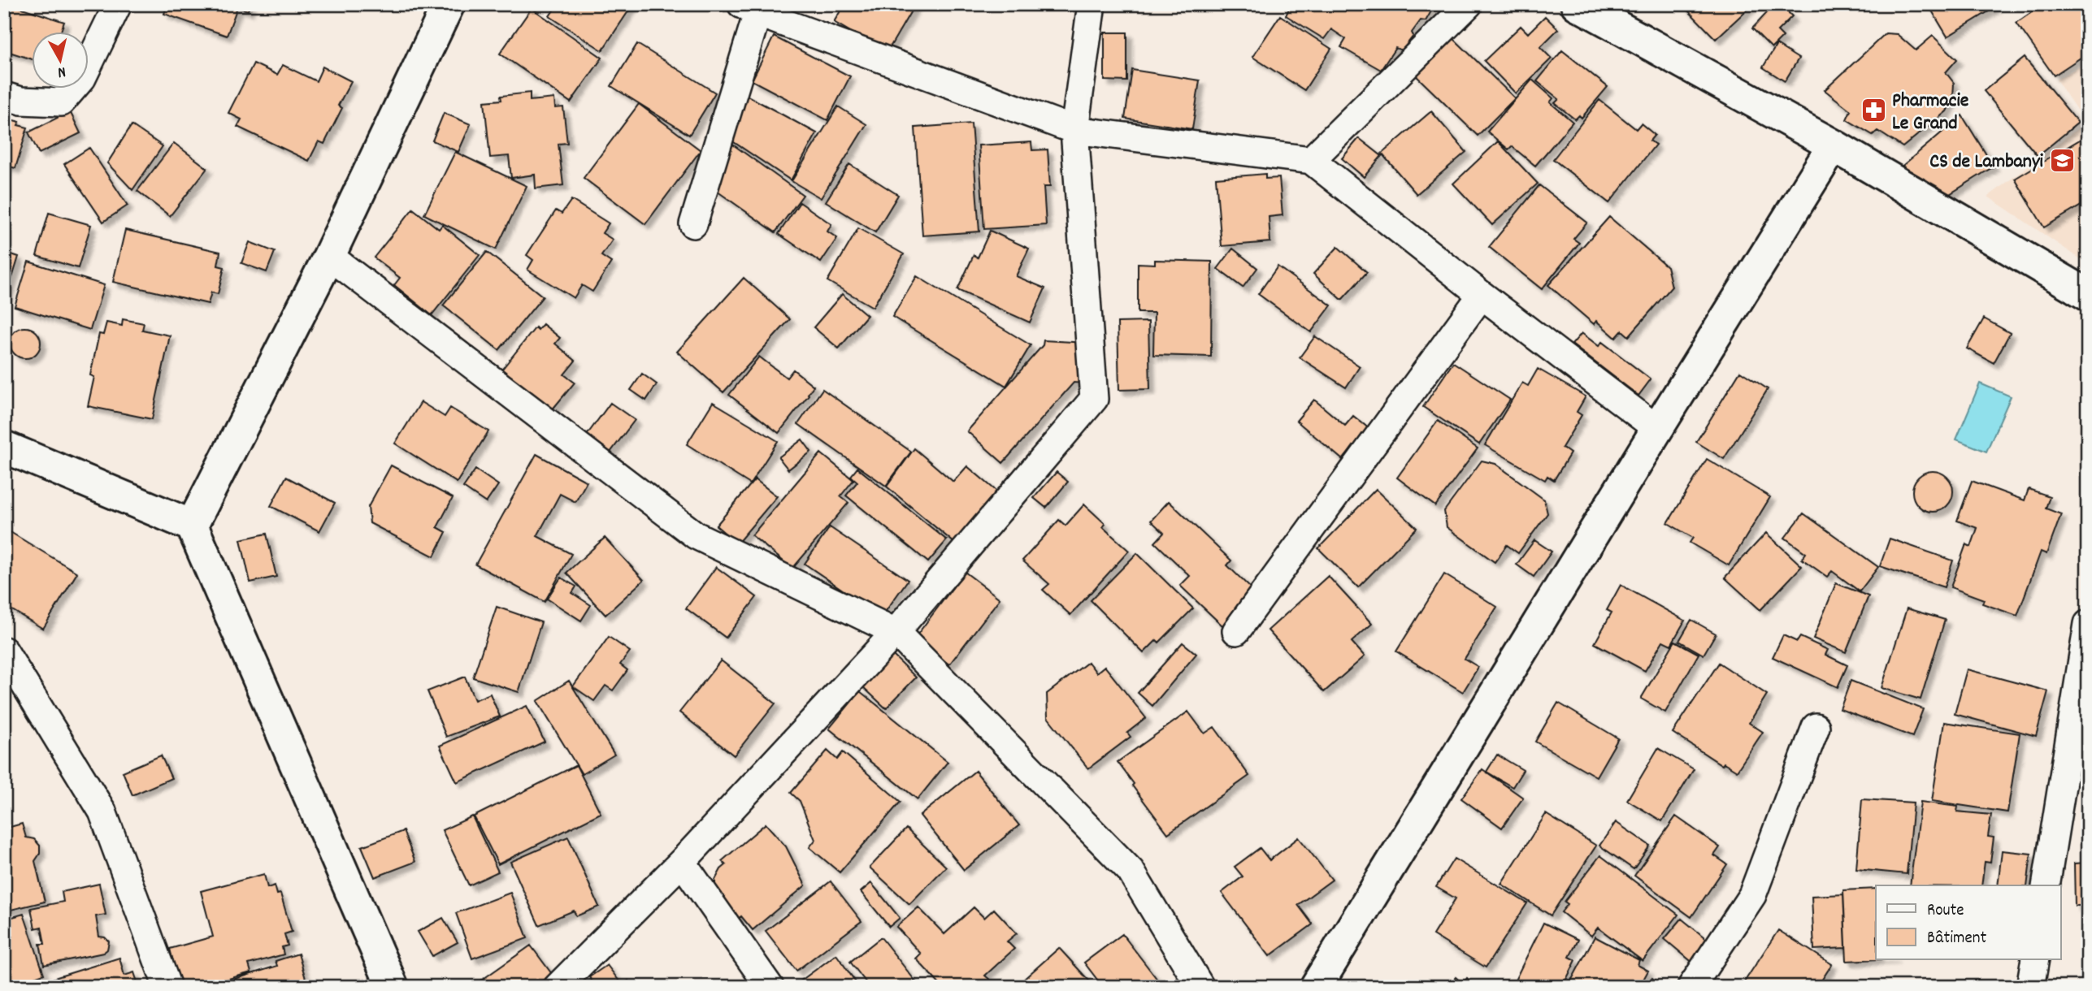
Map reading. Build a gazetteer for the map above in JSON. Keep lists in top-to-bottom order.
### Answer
{
  "places": {
    "pharmacy": ["Pharmacie Le Grand"],
    "school or university": ["CS de Lambanyi"]
  },
  "legend": ["Route", "Bâtiment"],
  "north": "bottom"
}
